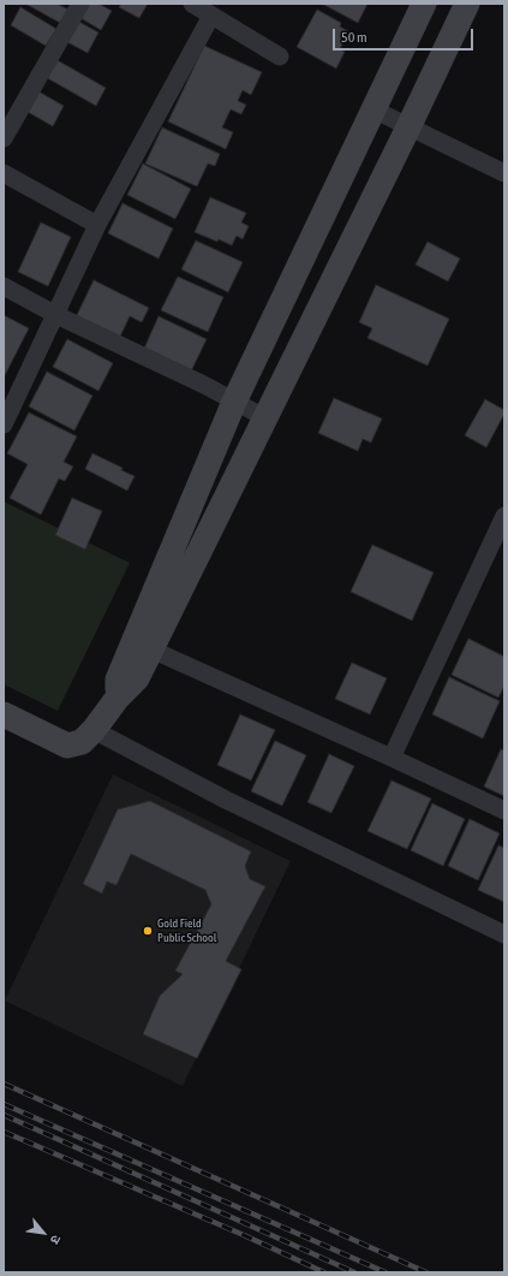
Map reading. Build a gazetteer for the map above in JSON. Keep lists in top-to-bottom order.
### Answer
{
  "places": ["Gold Field Public School"],
  "scale_bar": "50 m",
  "north": "bottom right"
}
